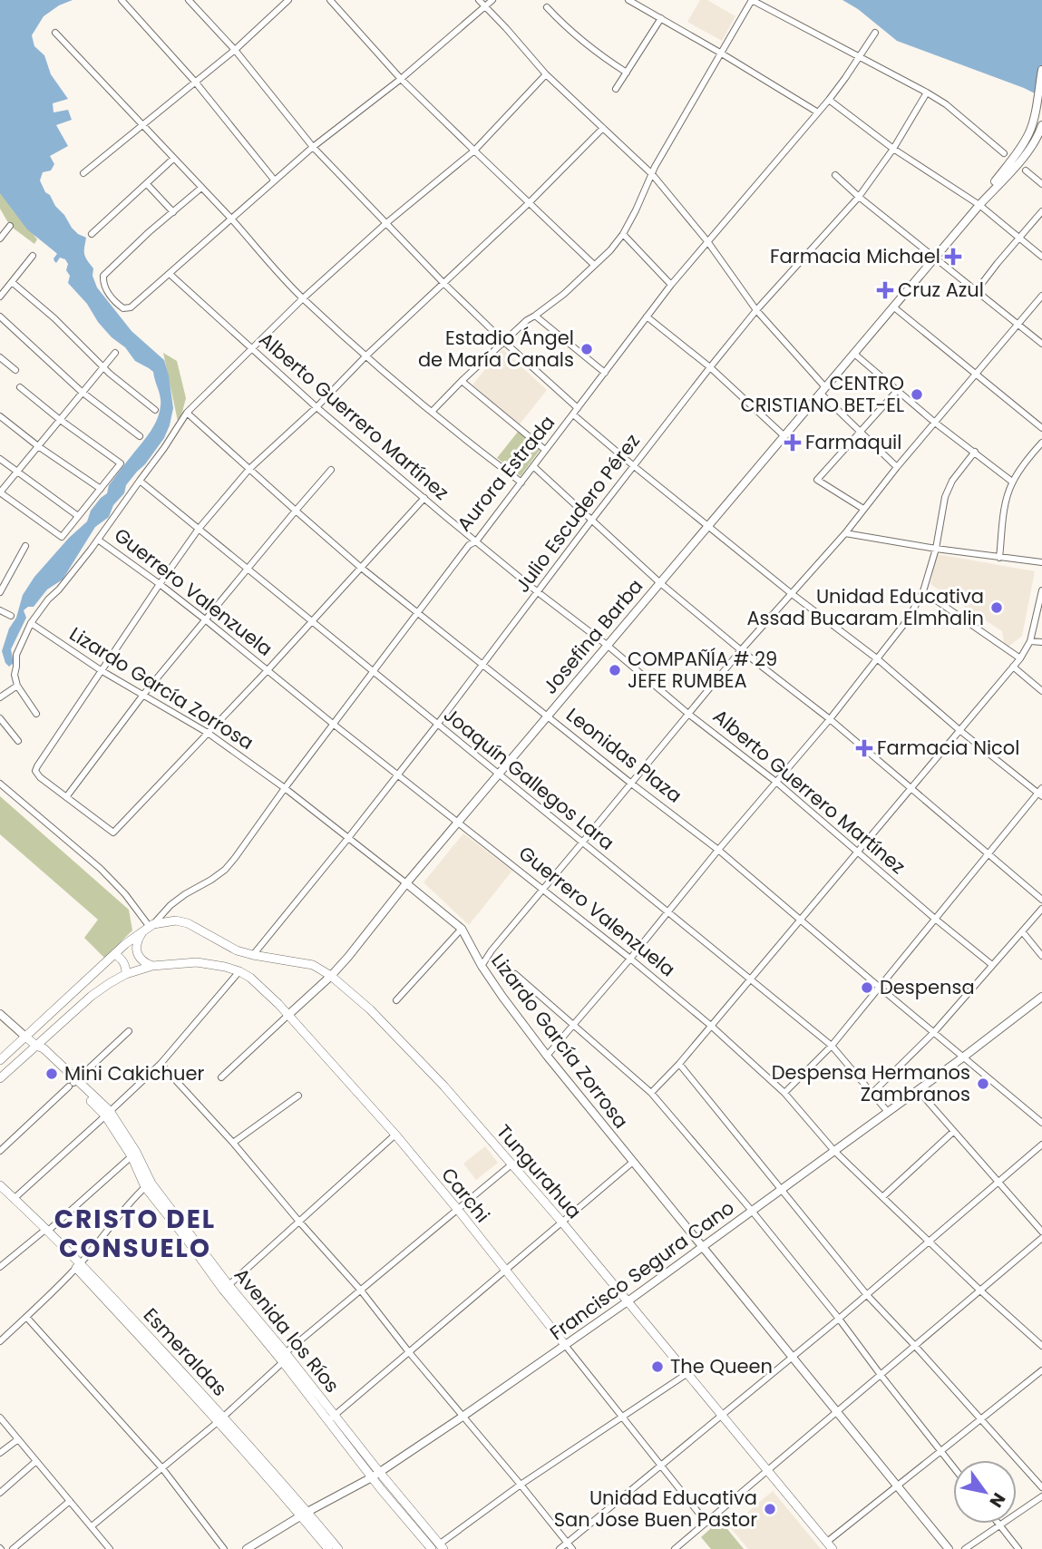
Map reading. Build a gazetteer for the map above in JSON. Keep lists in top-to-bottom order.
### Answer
{
  "streets": {
    "main road": [
      "Tungurahua",
      "Carchi",
      "Avenida los Ríos",
      "Esmeraldas"
    ],
    "street": [
      "Alberto Guerrero Martínez",
      "Aurora Estrada",
      "Julio Escudero Pérez",
      "Guerrero Valenzuela",
      "Josefina Barba",
      "Lizardo García Zorrosa",
      "Leonidas Plaza",
      "Joaquín Gallegos Lara",
      "Francisco Segura Cano"
    ]
  },
  "crossings": [
    ["Alberto Guerrero Martínez", "Aurora Estrada"],
    ["Alberto Guerrero Martínez", "Julio Escudero Pérez"],
    ["Alberto Guerrero Martínez", "Josefina Barba"],
    ["Aurora Estrada", "Guerrero Valenzuela"],
    ["Aurora Estrada", "Lizardo García Zorrosa"],
    ["Aurora Estrada", "Leonidas Plaza"],
    ["Aurora Estrada", "Joaquín Gallegos Lara"],
    ["Aurora Estrada", "Tungurahua"],
    ["Julio Escudero Pérez", "Guerrero Valenzuela"],
    ["Julio Escudero Pérez", "Lizardo García Zorrosa"],
    ["Julio Escudero Pérez", "Leonidas Plaza"],
    ["Julio Escudero Pérez", "Joaquín Gallegos Lara"],
    ["Julio Escudero Pérez", "Tungurahua"],
    ["Guerrero Valenzuela", "Josefina Barba"],
    ["Guerrero Valenzuela", "Francisco Segura Cano"],
    ["Josefina Barba", "Lizardo García Zorrosa"],
    ["Josefina Barba", "Leonidas Plaza"],
    ["Josefina Barba", "Joaquín Gallegos Lara"],
    ["Josefina Barba", "Tungurahua"],
    ["Josefina Barba", "Carchi"],
    ["Lizardo García Zorrosa", "Francisco Segura Cano"],
    ["Leonidas Plaza", "Francisco Segura Cano"],
    ["Joaquín Gallegos Lara", "Francisco Segura Cano"],
    ["Tungurahua", "Francisco Segura Cano"],
    ["Carchi", "Francisco Segura Cano"],
    ["Carchi", "Avenida los Ríos"],
    ["Francisco Segura Cano", "Avenida los Ríos"],
    ["Francisco Segura Cano", "Esmeraldas"]
  ],
  "districts": ["CRISTO DEL CONSUELO"],
  "places": {
    "health": [
      "Farmacia Michael",
      "Cruz Azul",
      "Farmaquil",
      "Farmacia Nicol"
    ],
    "other": [
      "Estadio Ángel de María Canals",
      "CENTRO CRISTIANO BET-EL",
      "Unidad Educativa Assad Bucaram Elmhalin",
      "COMPAÑÍA # 29 JEFE RUMBEA",
      "Despensa",
      "Mini Cakichuer",
      "Despensa Hermanos Zambranos",
      "The Queen",
      "Unidad Educativa San Jose Buen Pastor"
    ]
  },
  "north": "bottom right"
}
